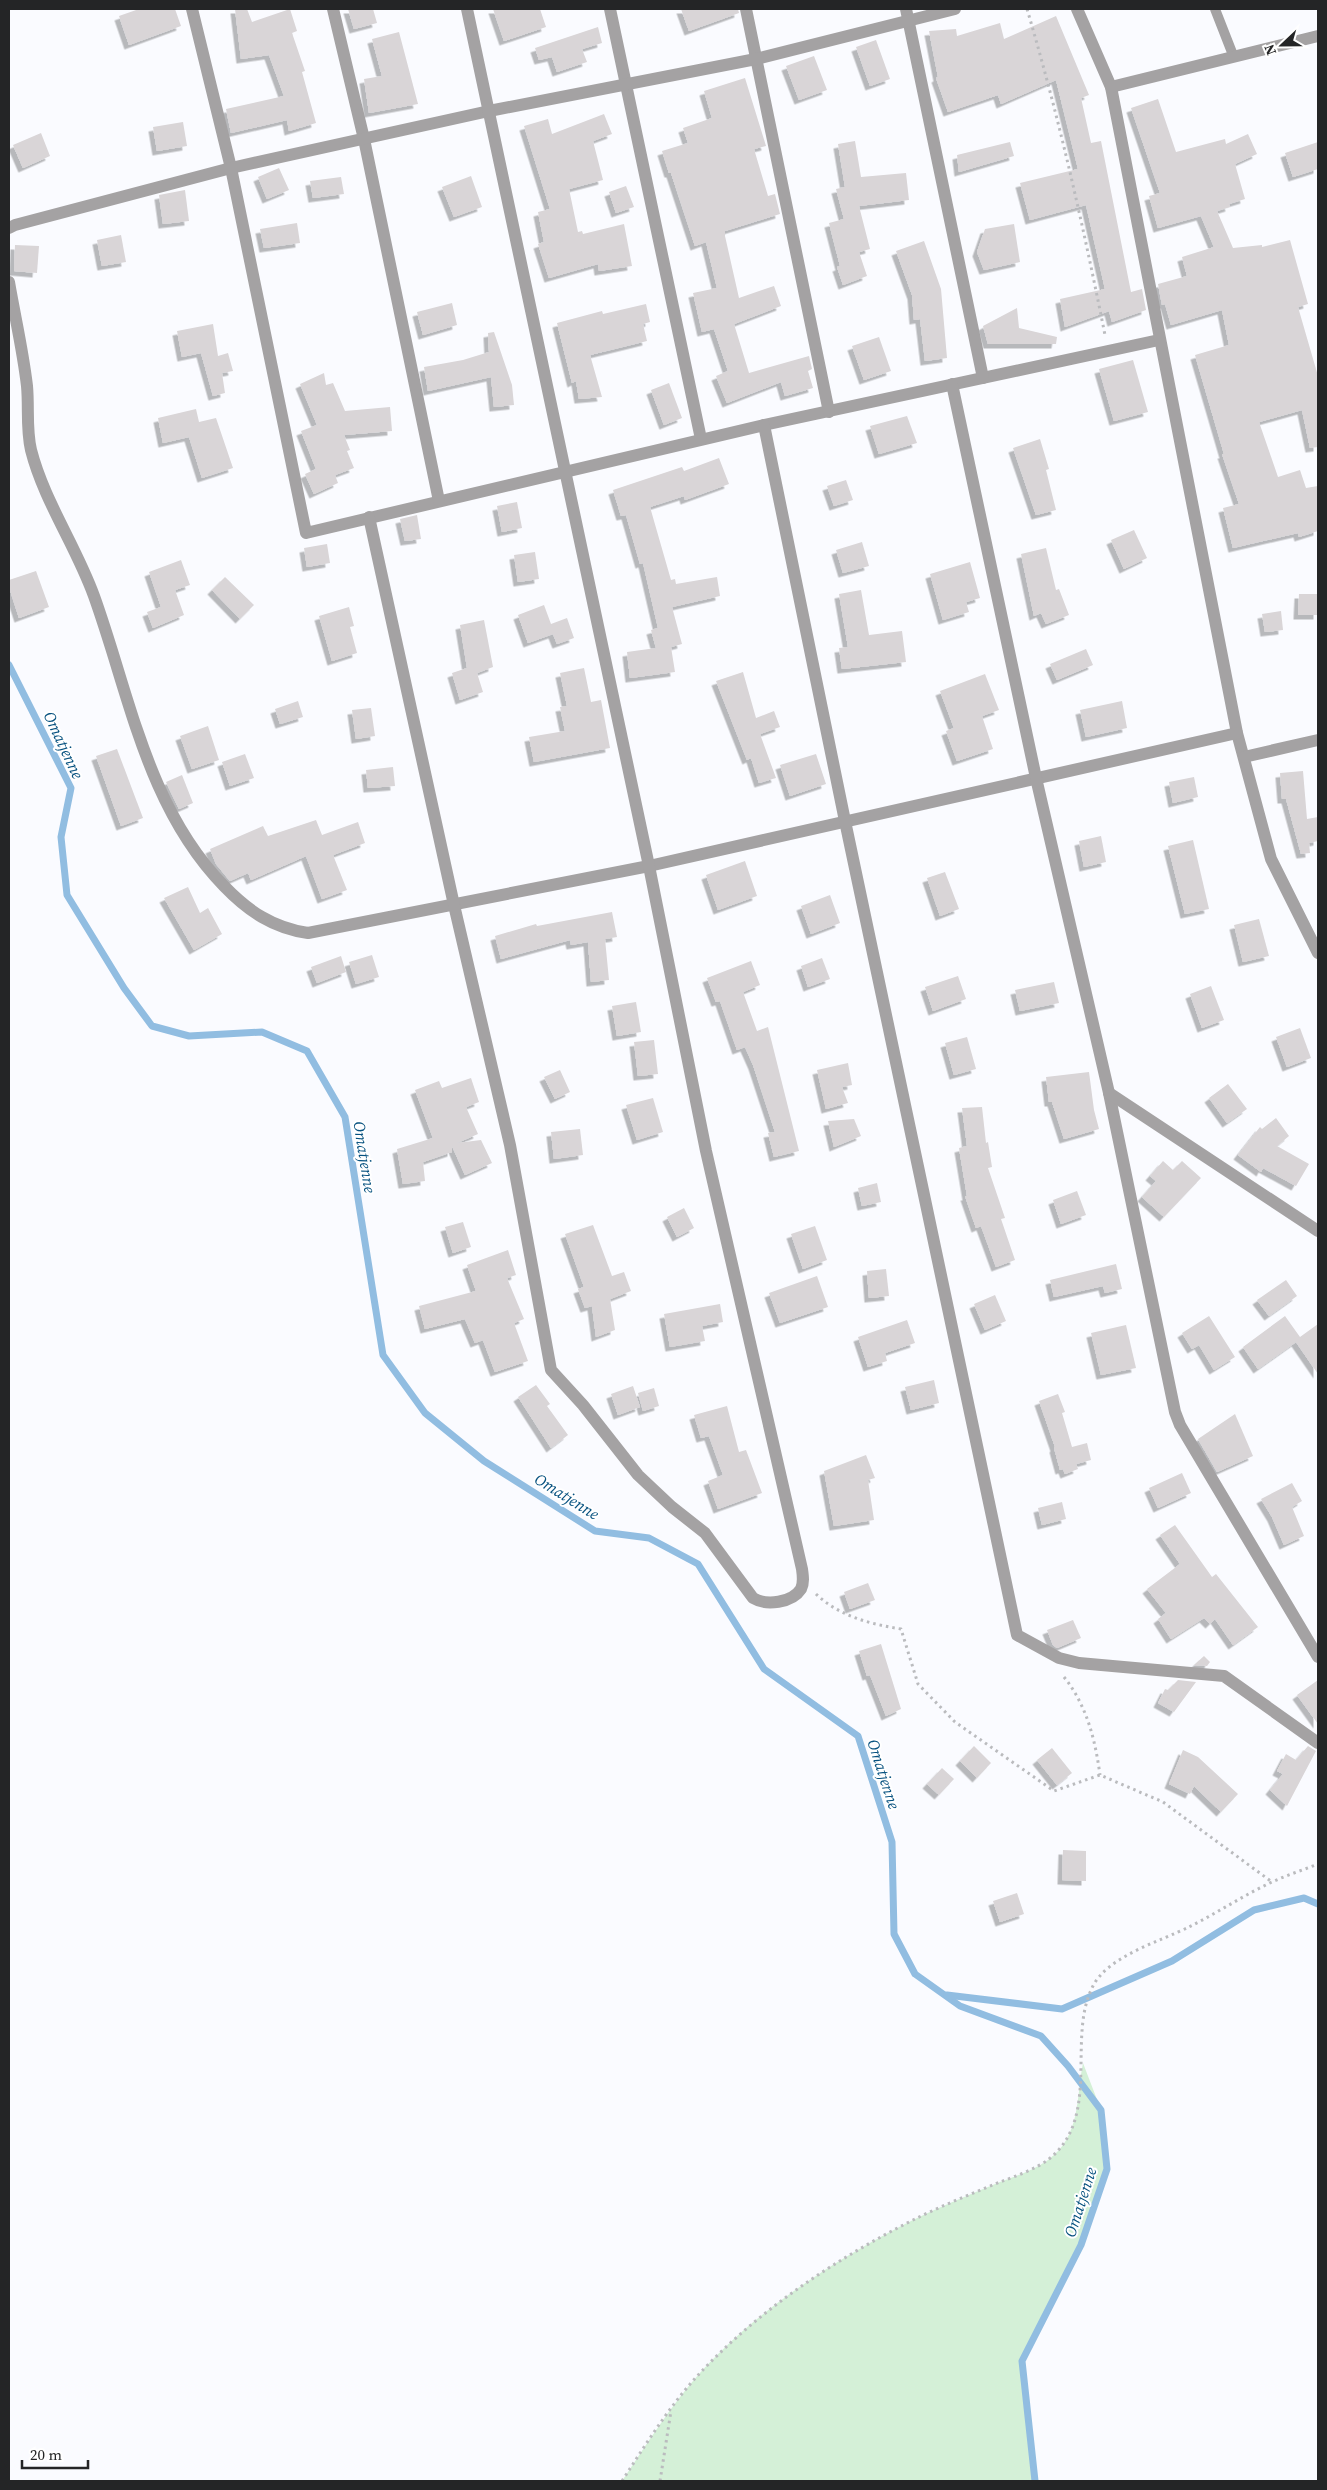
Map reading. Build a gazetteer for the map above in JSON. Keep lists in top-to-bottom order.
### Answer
{
  "water": ["Omatjenne"],
  "scale_bar": "20 m",
  "north": "left"
}
